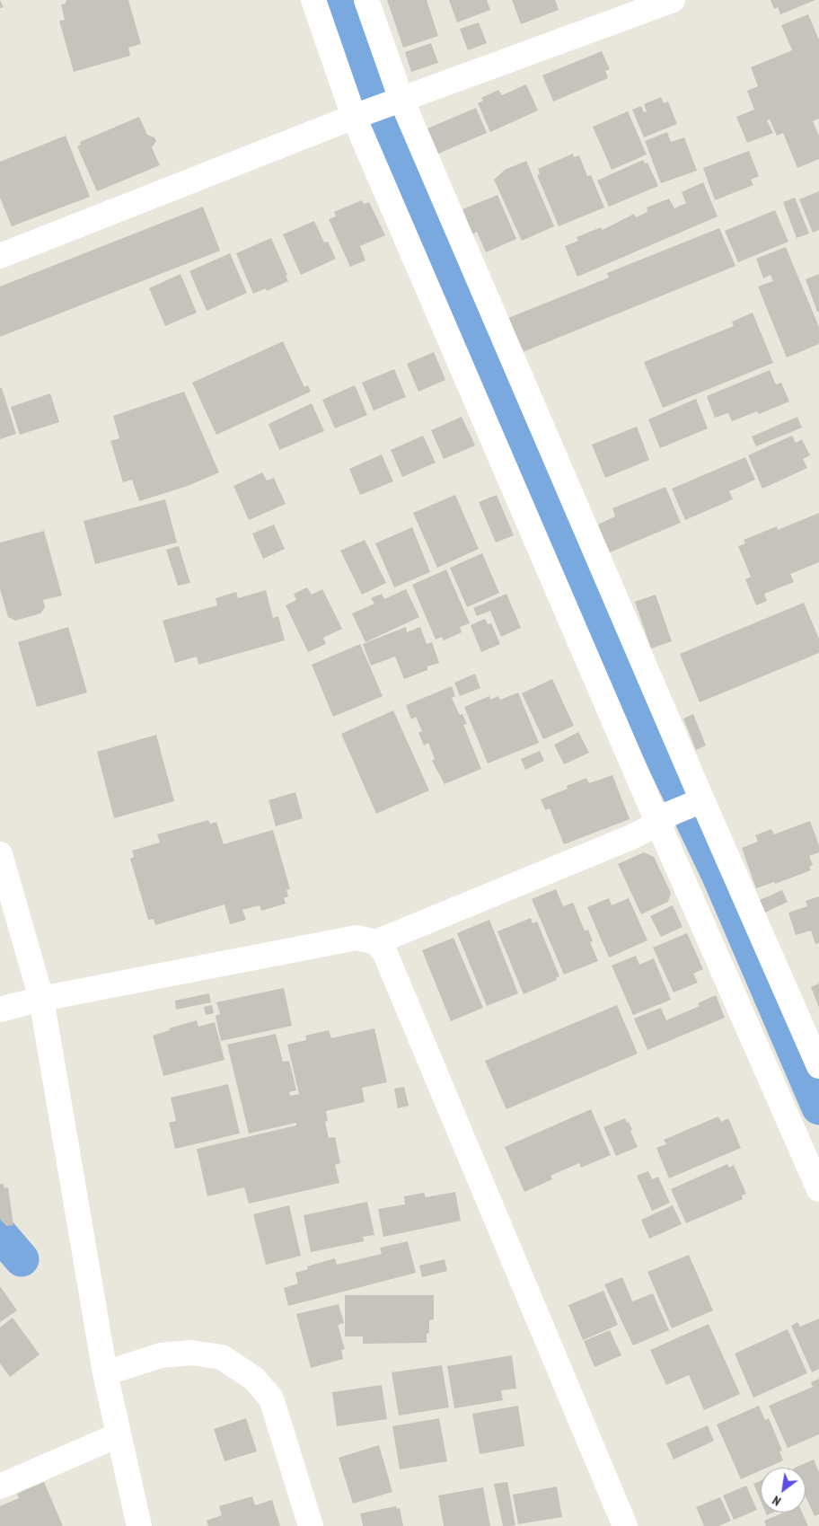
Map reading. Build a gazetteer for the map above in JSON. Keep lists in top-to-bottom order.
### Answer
{
  "north": "bottom left"
}
